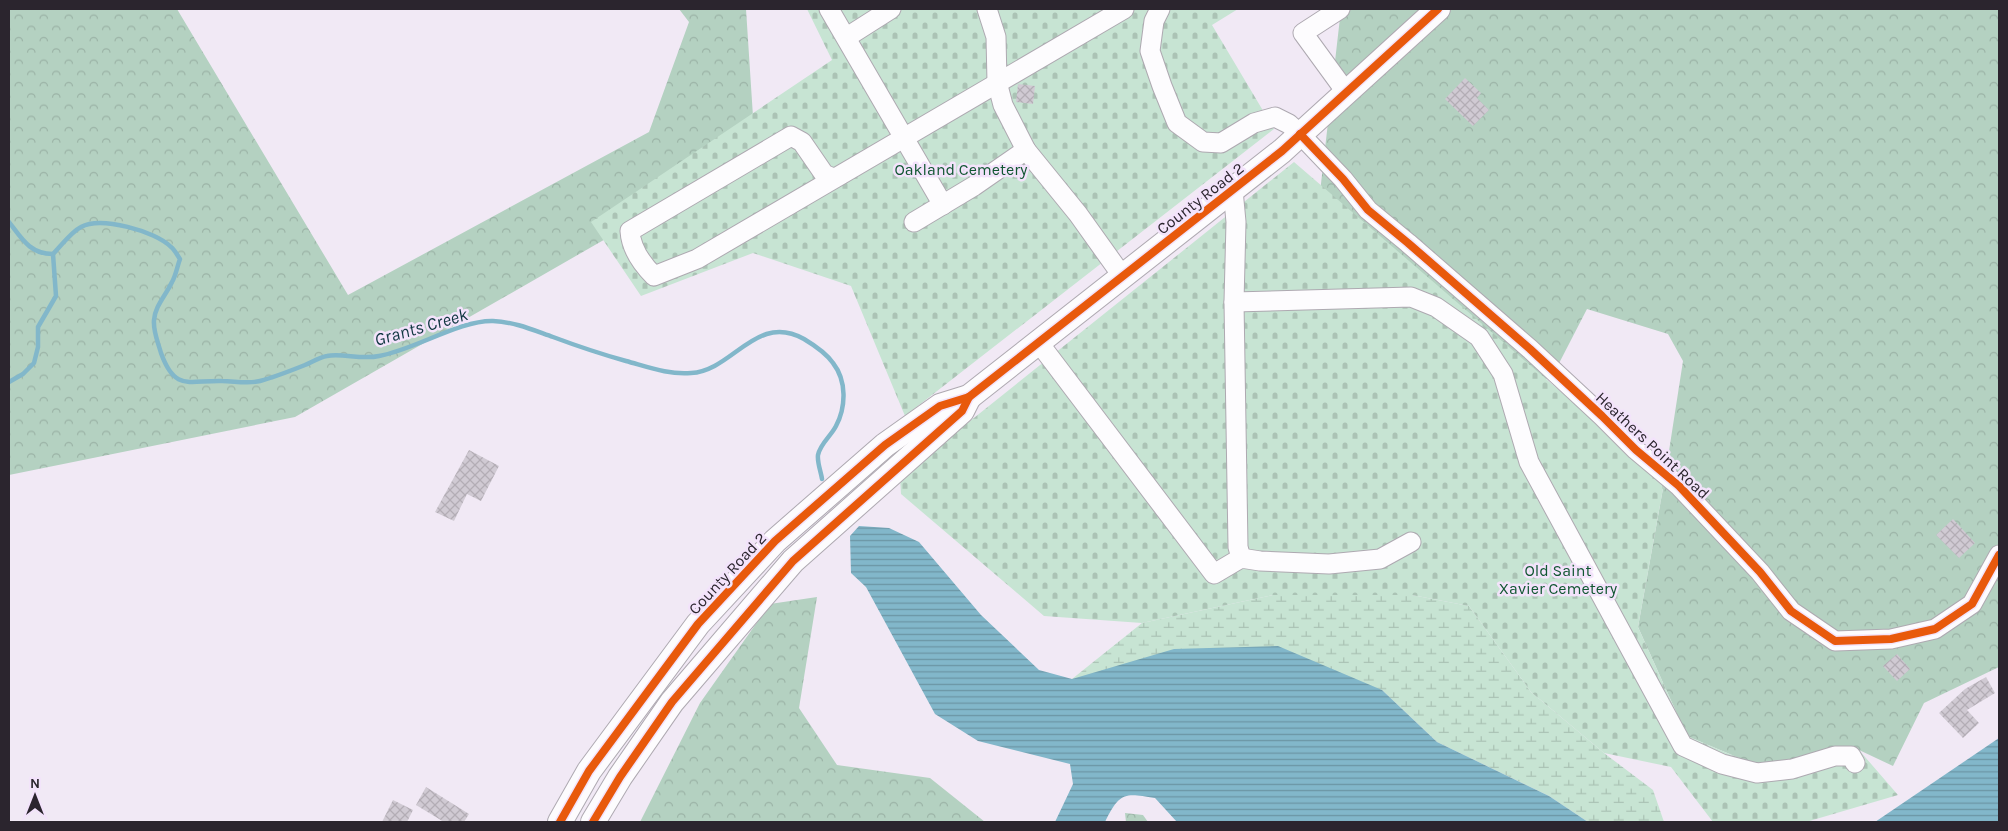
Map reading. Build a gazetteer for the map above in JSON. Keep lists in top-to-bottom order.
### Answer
{
  "streets": {
    "main road": ["County Road 2"],
    "street": ["Heathers Point Road"]
  },
  "crossings": [
    ["County Road 2", "Heathers Point Road"]
  ],
  "water": ["Grants Creek"],
  "parks": ["Oakland Cemetery", "Old Saint Xavier Cemetery"],
  "north": "top"
}
